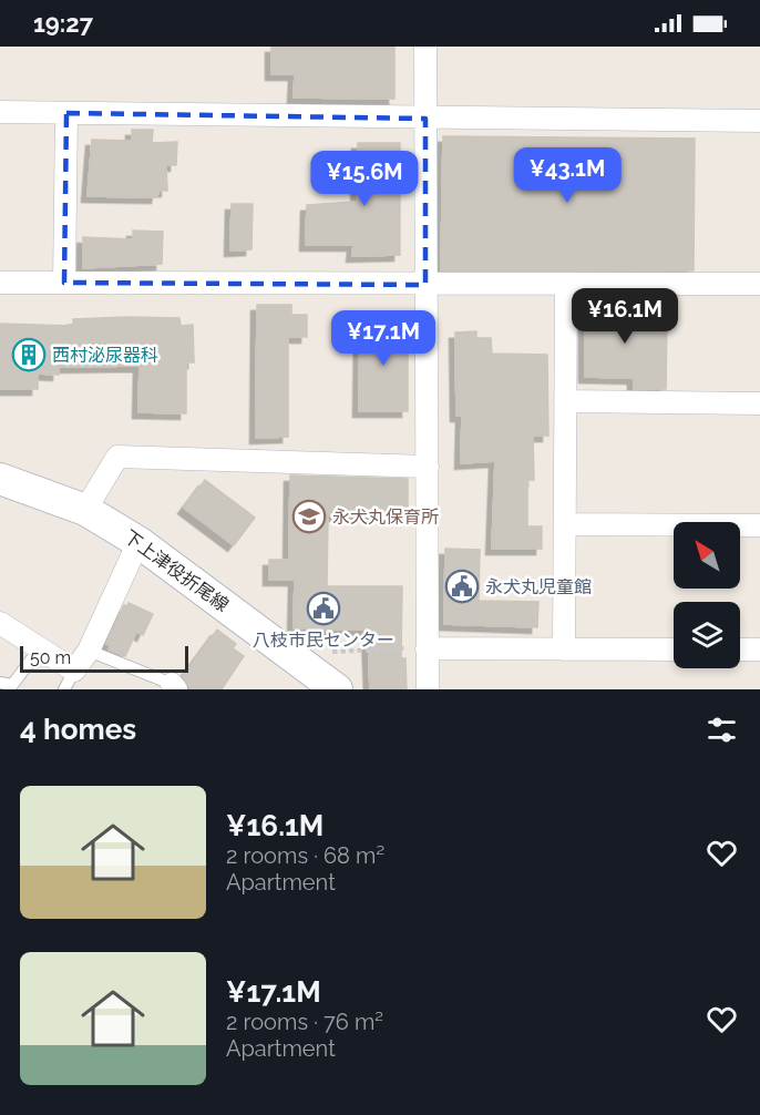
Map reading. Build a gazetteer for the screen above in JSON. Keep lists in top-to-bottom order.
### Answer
{
  "streets": {
    "main road": ["下上津役折尾線"]
  },
  "places": {
    "building": ["西村泌尿器科"],
    "school or university": ["永犬丸保育所"],
    "public building": ["永犬丸児童館", "八枝市民センター"]
  },
  "scale_bar": "50 m",
  "north": "top left",
  "page": {
    "status": "19:27",
    "price": [
      "¥43.1M",
      "¥15.6M",
      "¥16.1M",
      "¥17.1M"
    ],
    "scale": "50 m",
    "heading": "4 homes",
    "list": [
      {
        "name": "¥16.1M",
        "note": "2 rooms · 68 m² · Apartment"
      },
      {
        "name": "¥17.1M",
        "note": "2 rooms · 76 m² · Apartment"
      }
    ]
  }
}
